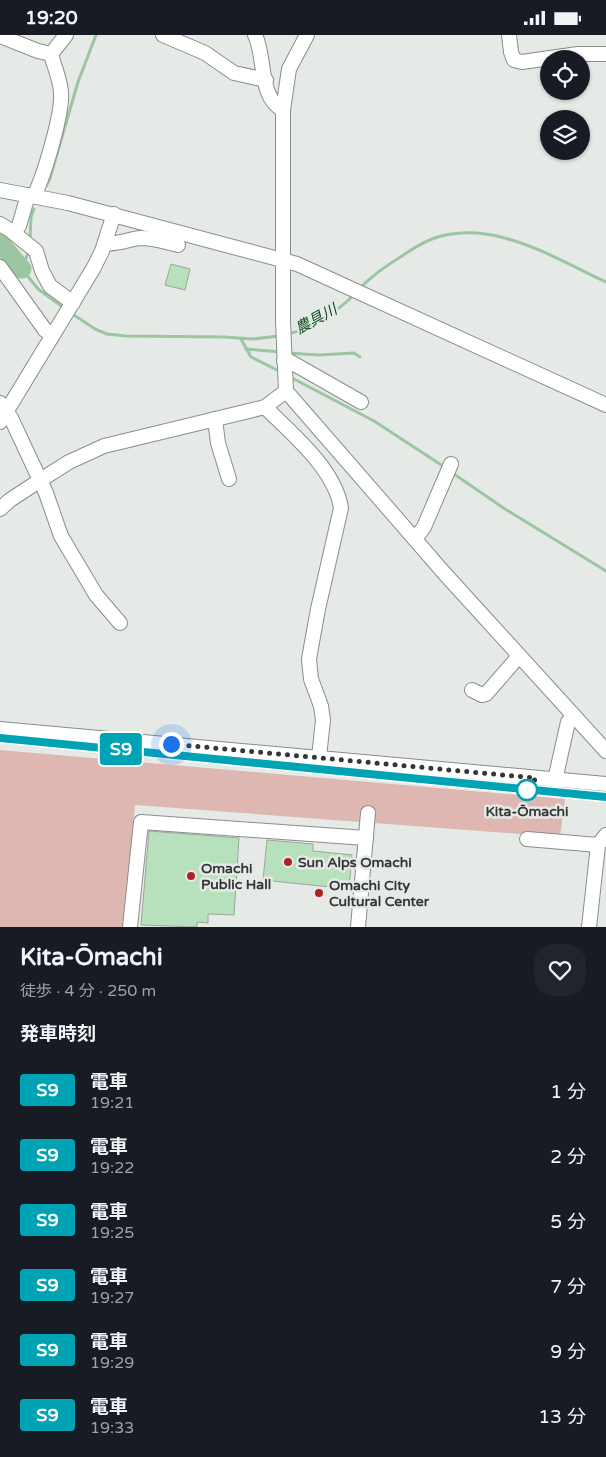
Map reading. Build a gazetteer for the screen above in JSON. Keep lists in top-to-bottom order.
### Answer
{
  "water": ["農具川"],
  "places": [
    "Kita-Ōmachi",
    "Sun Alps Omachi",
    "Omachi Public Hall",
    "Omachi City Cultural Center"
  ],
  "page": {
    "status": "19:20",
    "on_map": "S9",
    "heading": [
      ["Kita-Ōmachi", "徒歩 · 4 分 · 250 m"],
      "発車時刻"
    ],
    "list": [
      {
        "mark": "S9",
        "name": "電車",
        "note": "19:21",
        "value": "1 分"
      },
      {
        "mark": "S9",
        "name": "電車",
        "note": "19:22",
        "value": "2 分"
      },
      {
        "mark": "S9",
        "name": "電車",
        "note": "19:25",
        "value": "5 分"
      },
      {
        "mark": "S9",
        "name": "電車",
        "note": "19:27",
        "value": "7 分"
      },
      {
        "mark": "S9",
        "name": "電車",
        "note": "19:29",
        "value": "9 分"
      },
      {
        "mark": "S9",
        "name": "電車",
        "note": "19:33",
        "value": "13 分"
      }
    ]
  }
}
